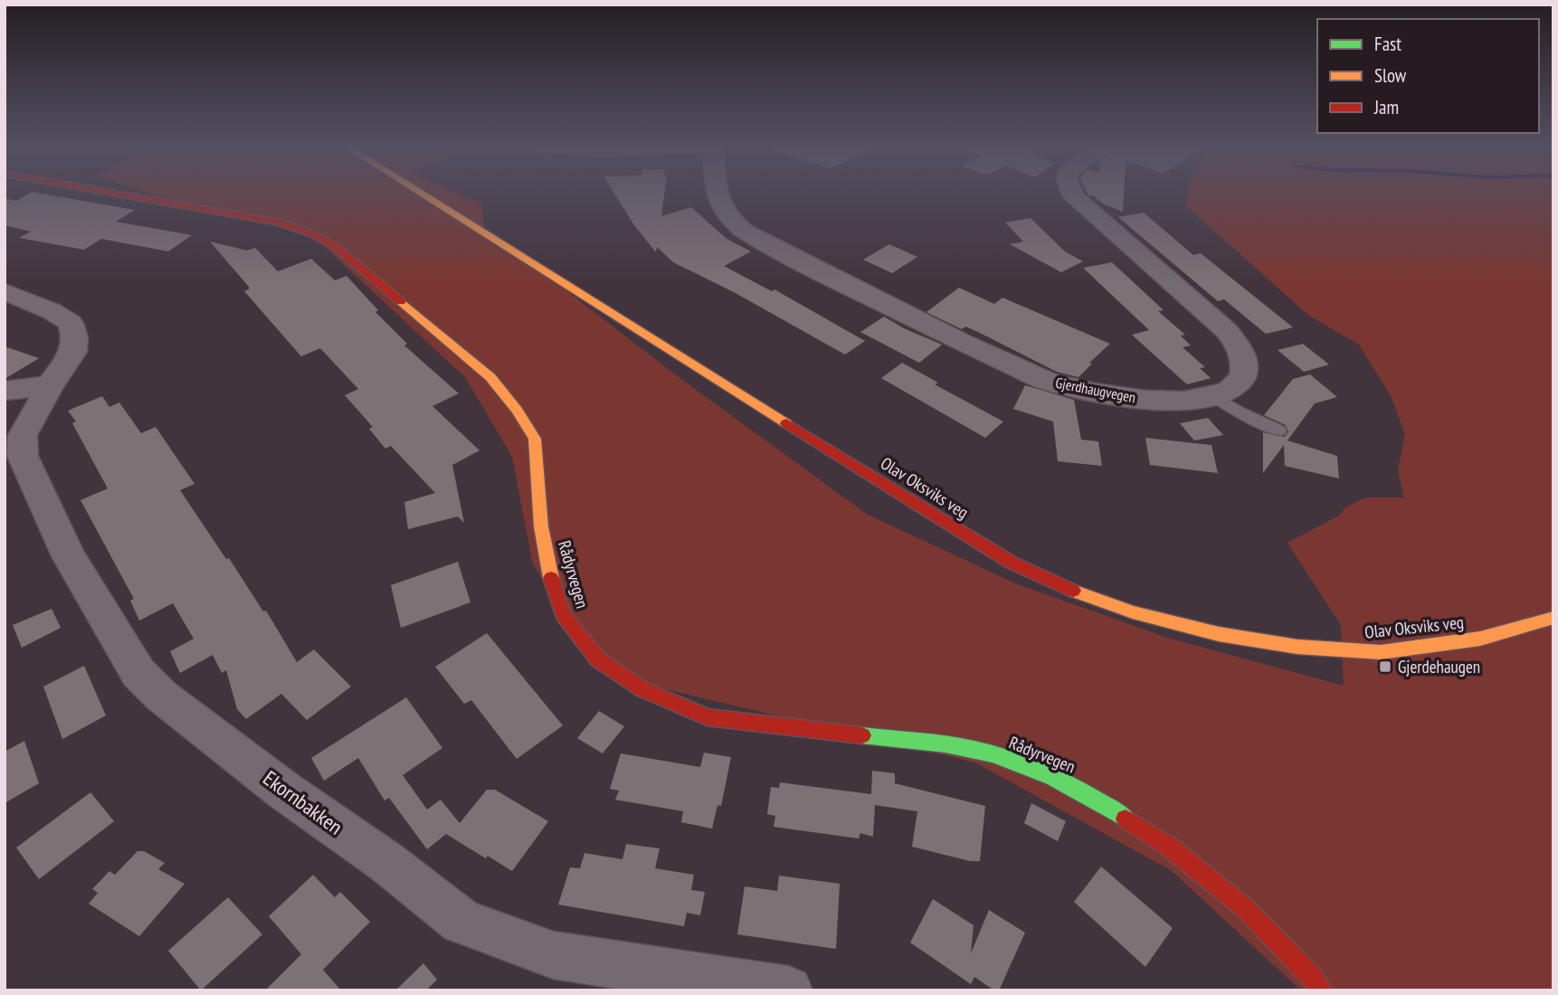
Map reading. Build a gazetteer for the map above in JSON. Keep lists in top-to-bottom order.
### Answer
{
  "streets": {
    "street": [
      "Gjerdhaugvegen",
      "Olav Oksviks veg",
      "Rådyrvegen",
      "Ekornbakken"
    ]
  },
  "places": {
    "transit": ["Gjerdehaugen"]
  },
  "legend": ["Fast", "Slow", "Jam"]
}
